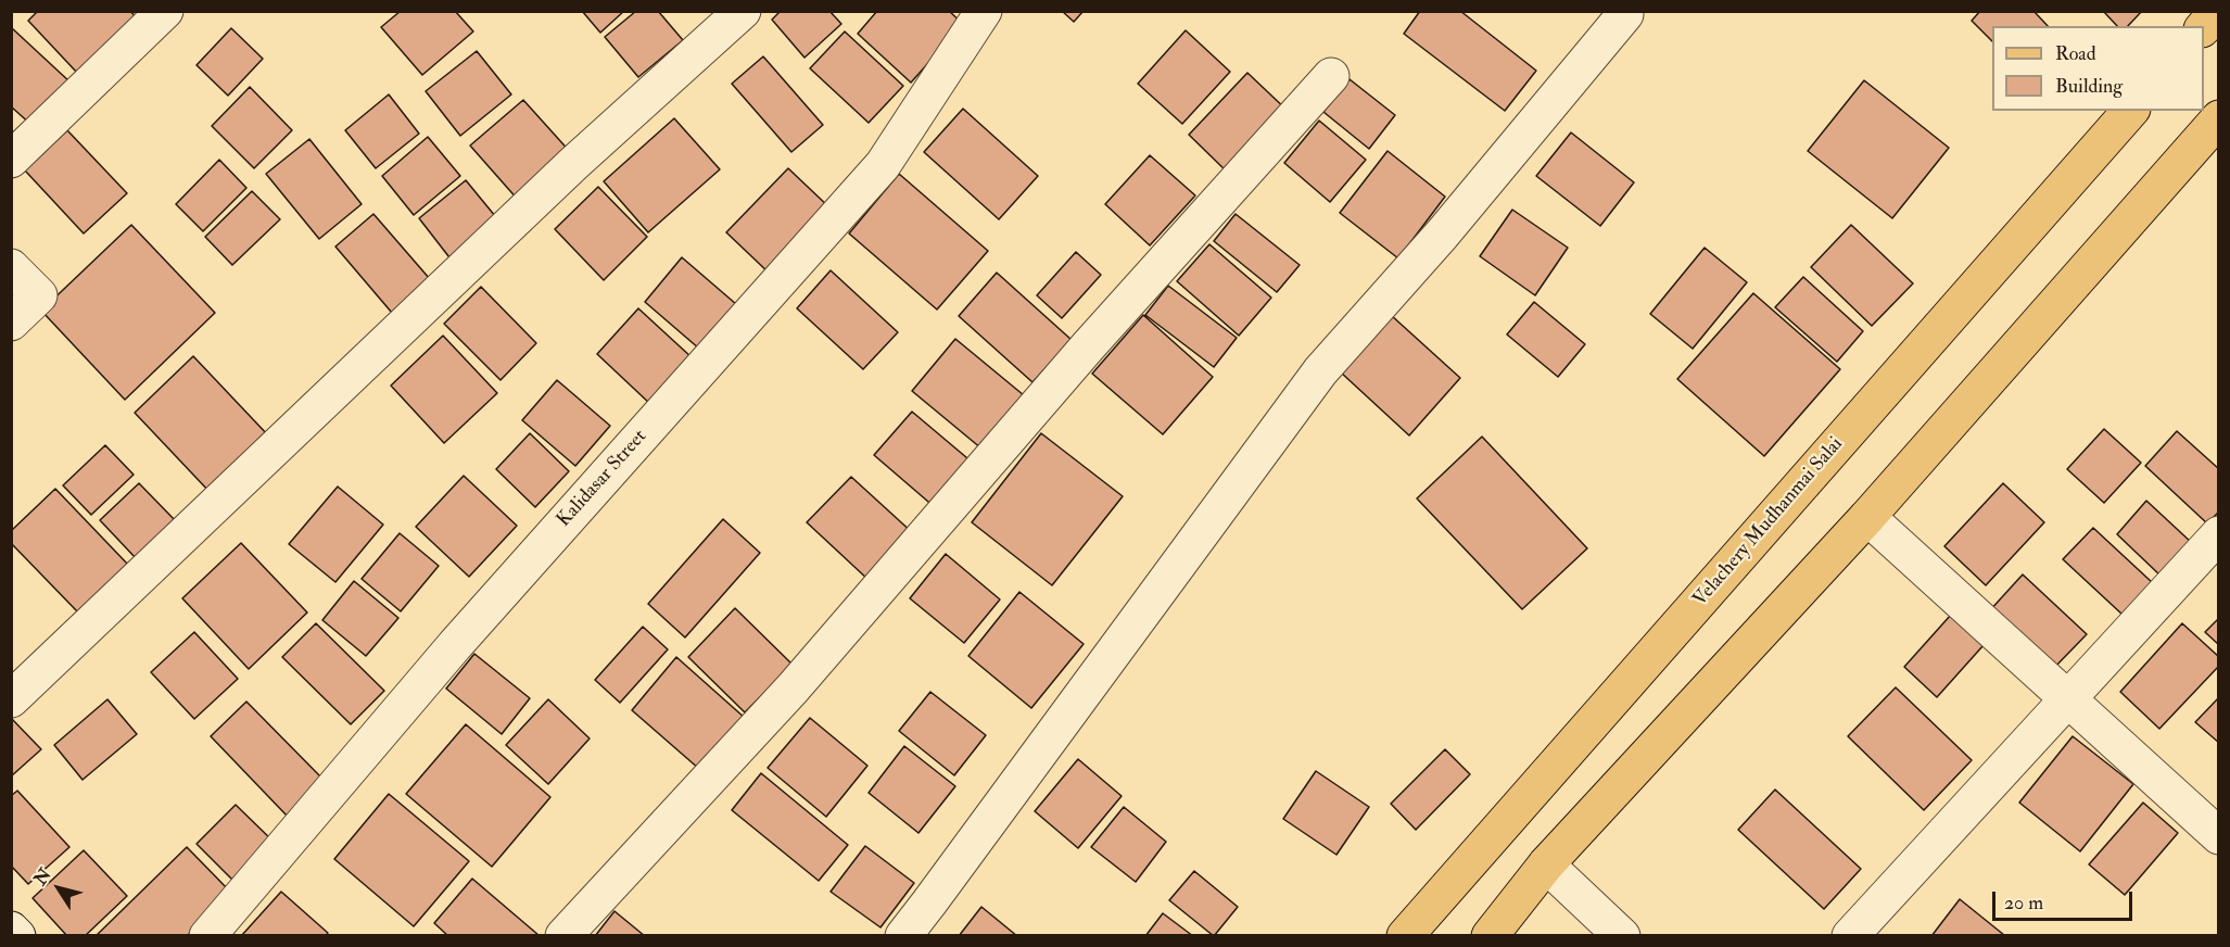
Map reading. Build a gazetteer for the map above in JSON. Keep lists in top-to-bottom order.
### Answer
{
  "streets": {
    "main road": ["Velachery Mudhanmai Salai"],
    "street": ["Kalidasar Street"]
  },
  "legend": ["Road", "Building"],
  "scale_bar": "20 m",
  "north": "top left"
}
